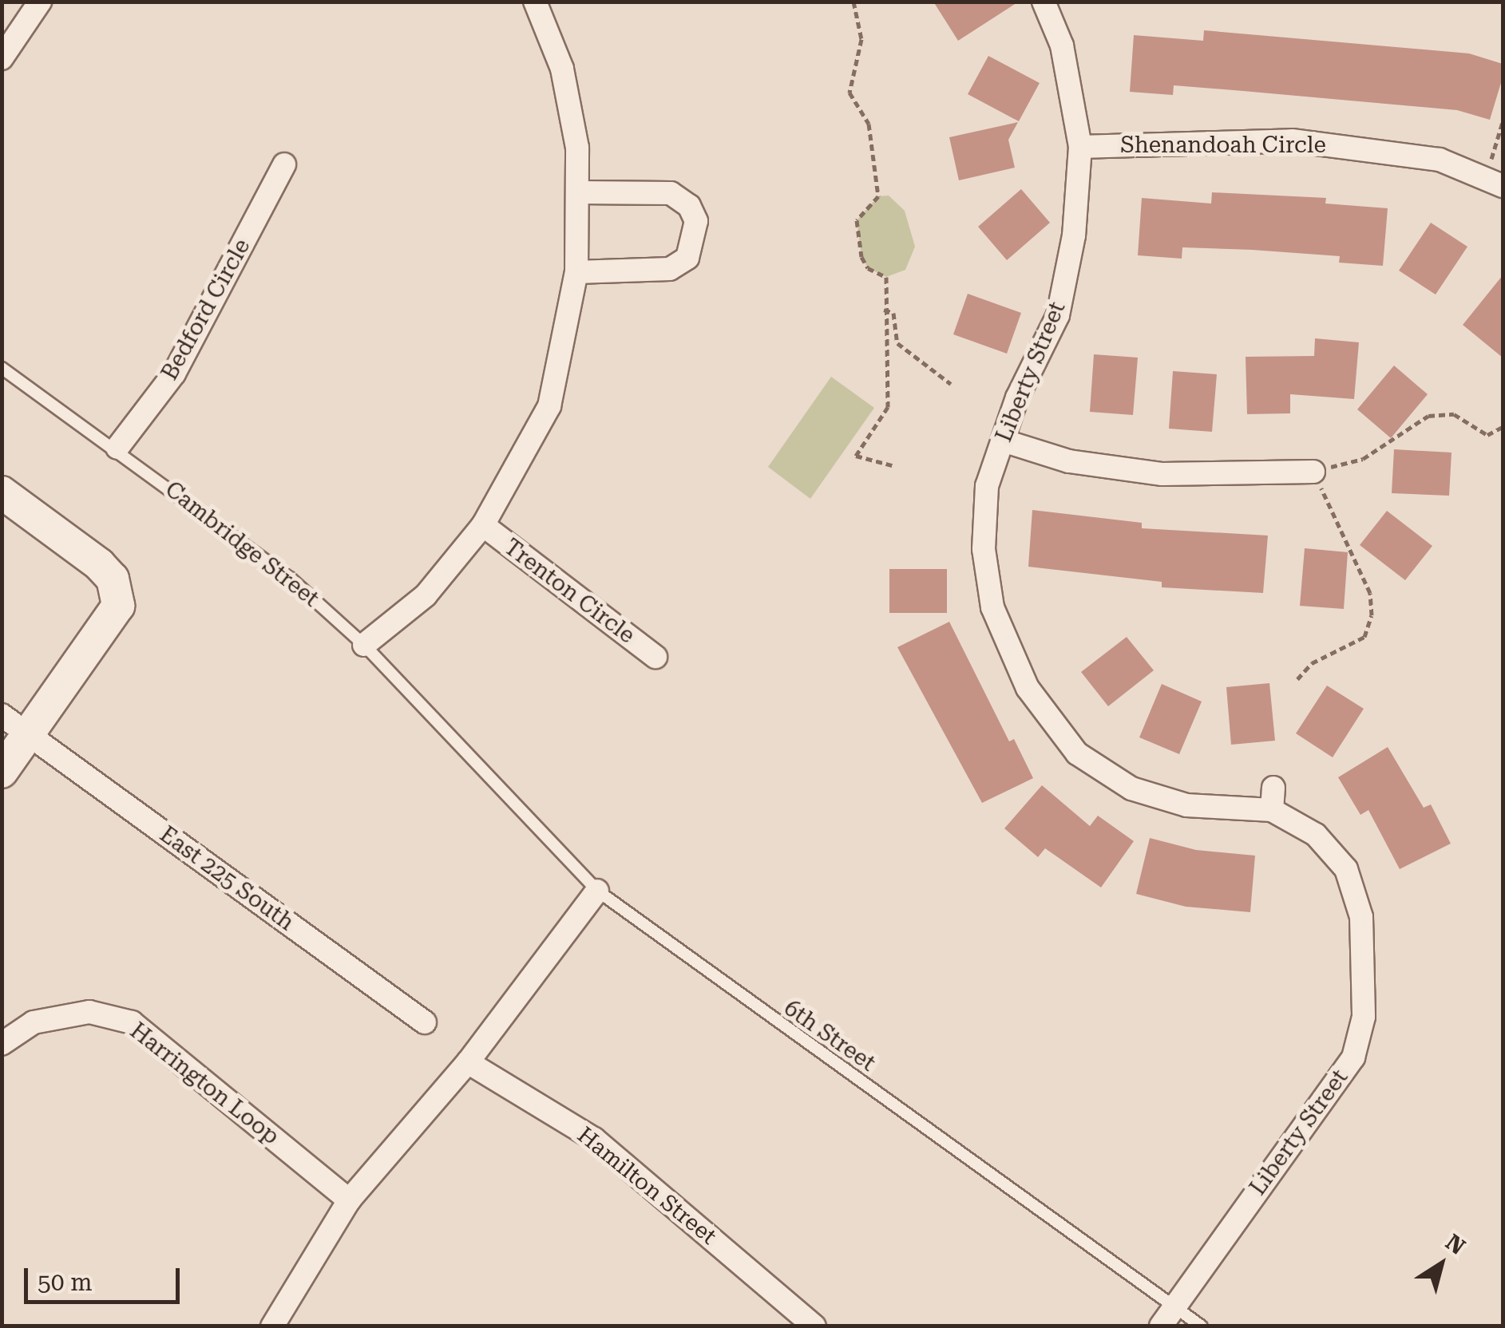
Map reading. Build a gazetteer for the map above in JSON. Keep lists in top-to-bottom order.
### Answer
{
  "streets": {
    "street": [
      "Shenandoah Circle",
      "Bedford Circle",
      "Liberty Street",
      "Trenton Circle",
      "East 225 South",
      "Harrington Loop",
      "Hamilton Street"
    ],
    "lane": ["Cambridge Street", "6th Street"]
  },
  "crossings": [
    ["Shenandoah Circle", "Liberty Street"],
    ["Bedford Circle", "Cambridge Street"],
    ["Liberty Street", "6th Street"],
    ["Cambridge Street", "6th Street"]
  ],
  "scale_bar": "50 m",
  "north": "top right"
}
